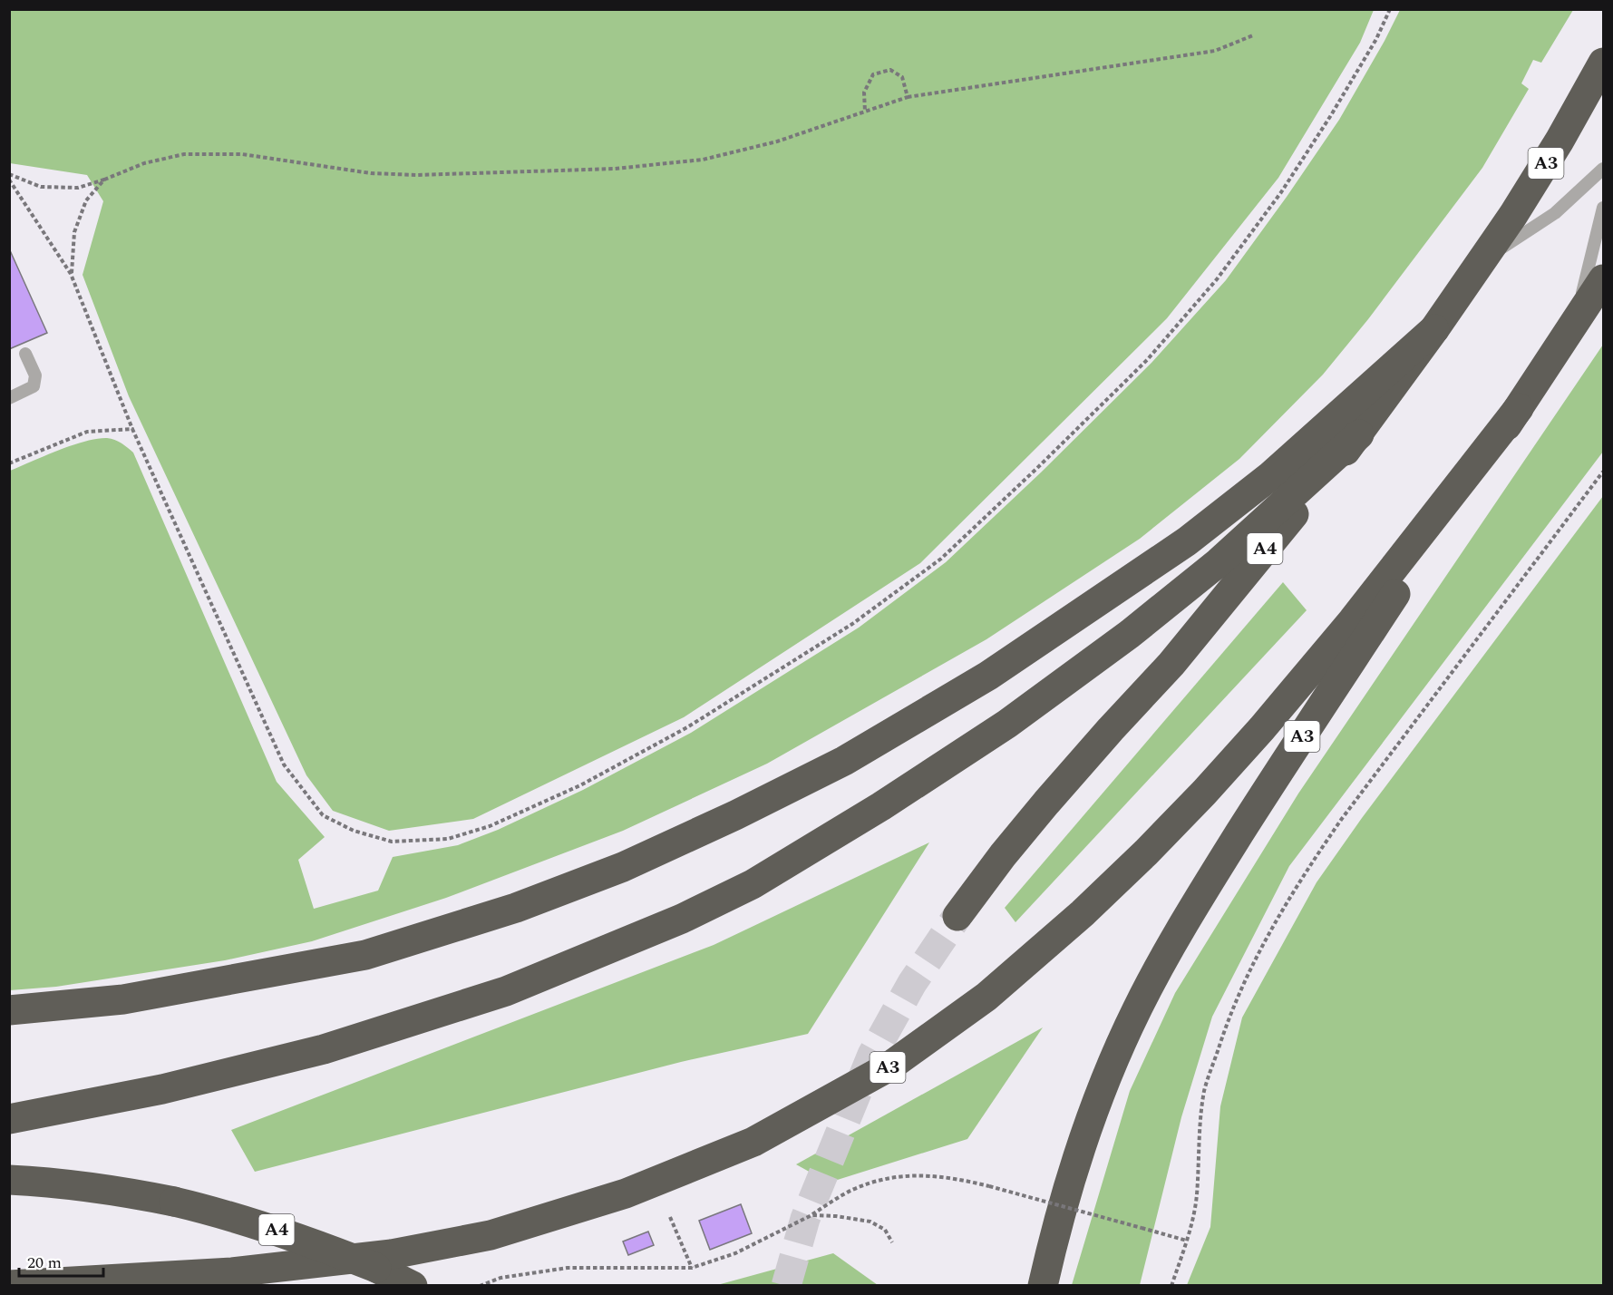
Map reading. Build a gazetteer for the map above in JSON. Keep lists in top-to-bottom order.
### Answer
{
  "streets": {
    "highway": ["A3", "A4"]
  },
  "crossings": [
    ["A3", "A4"]
  ],
  "scale_bar": "20 m"
}
